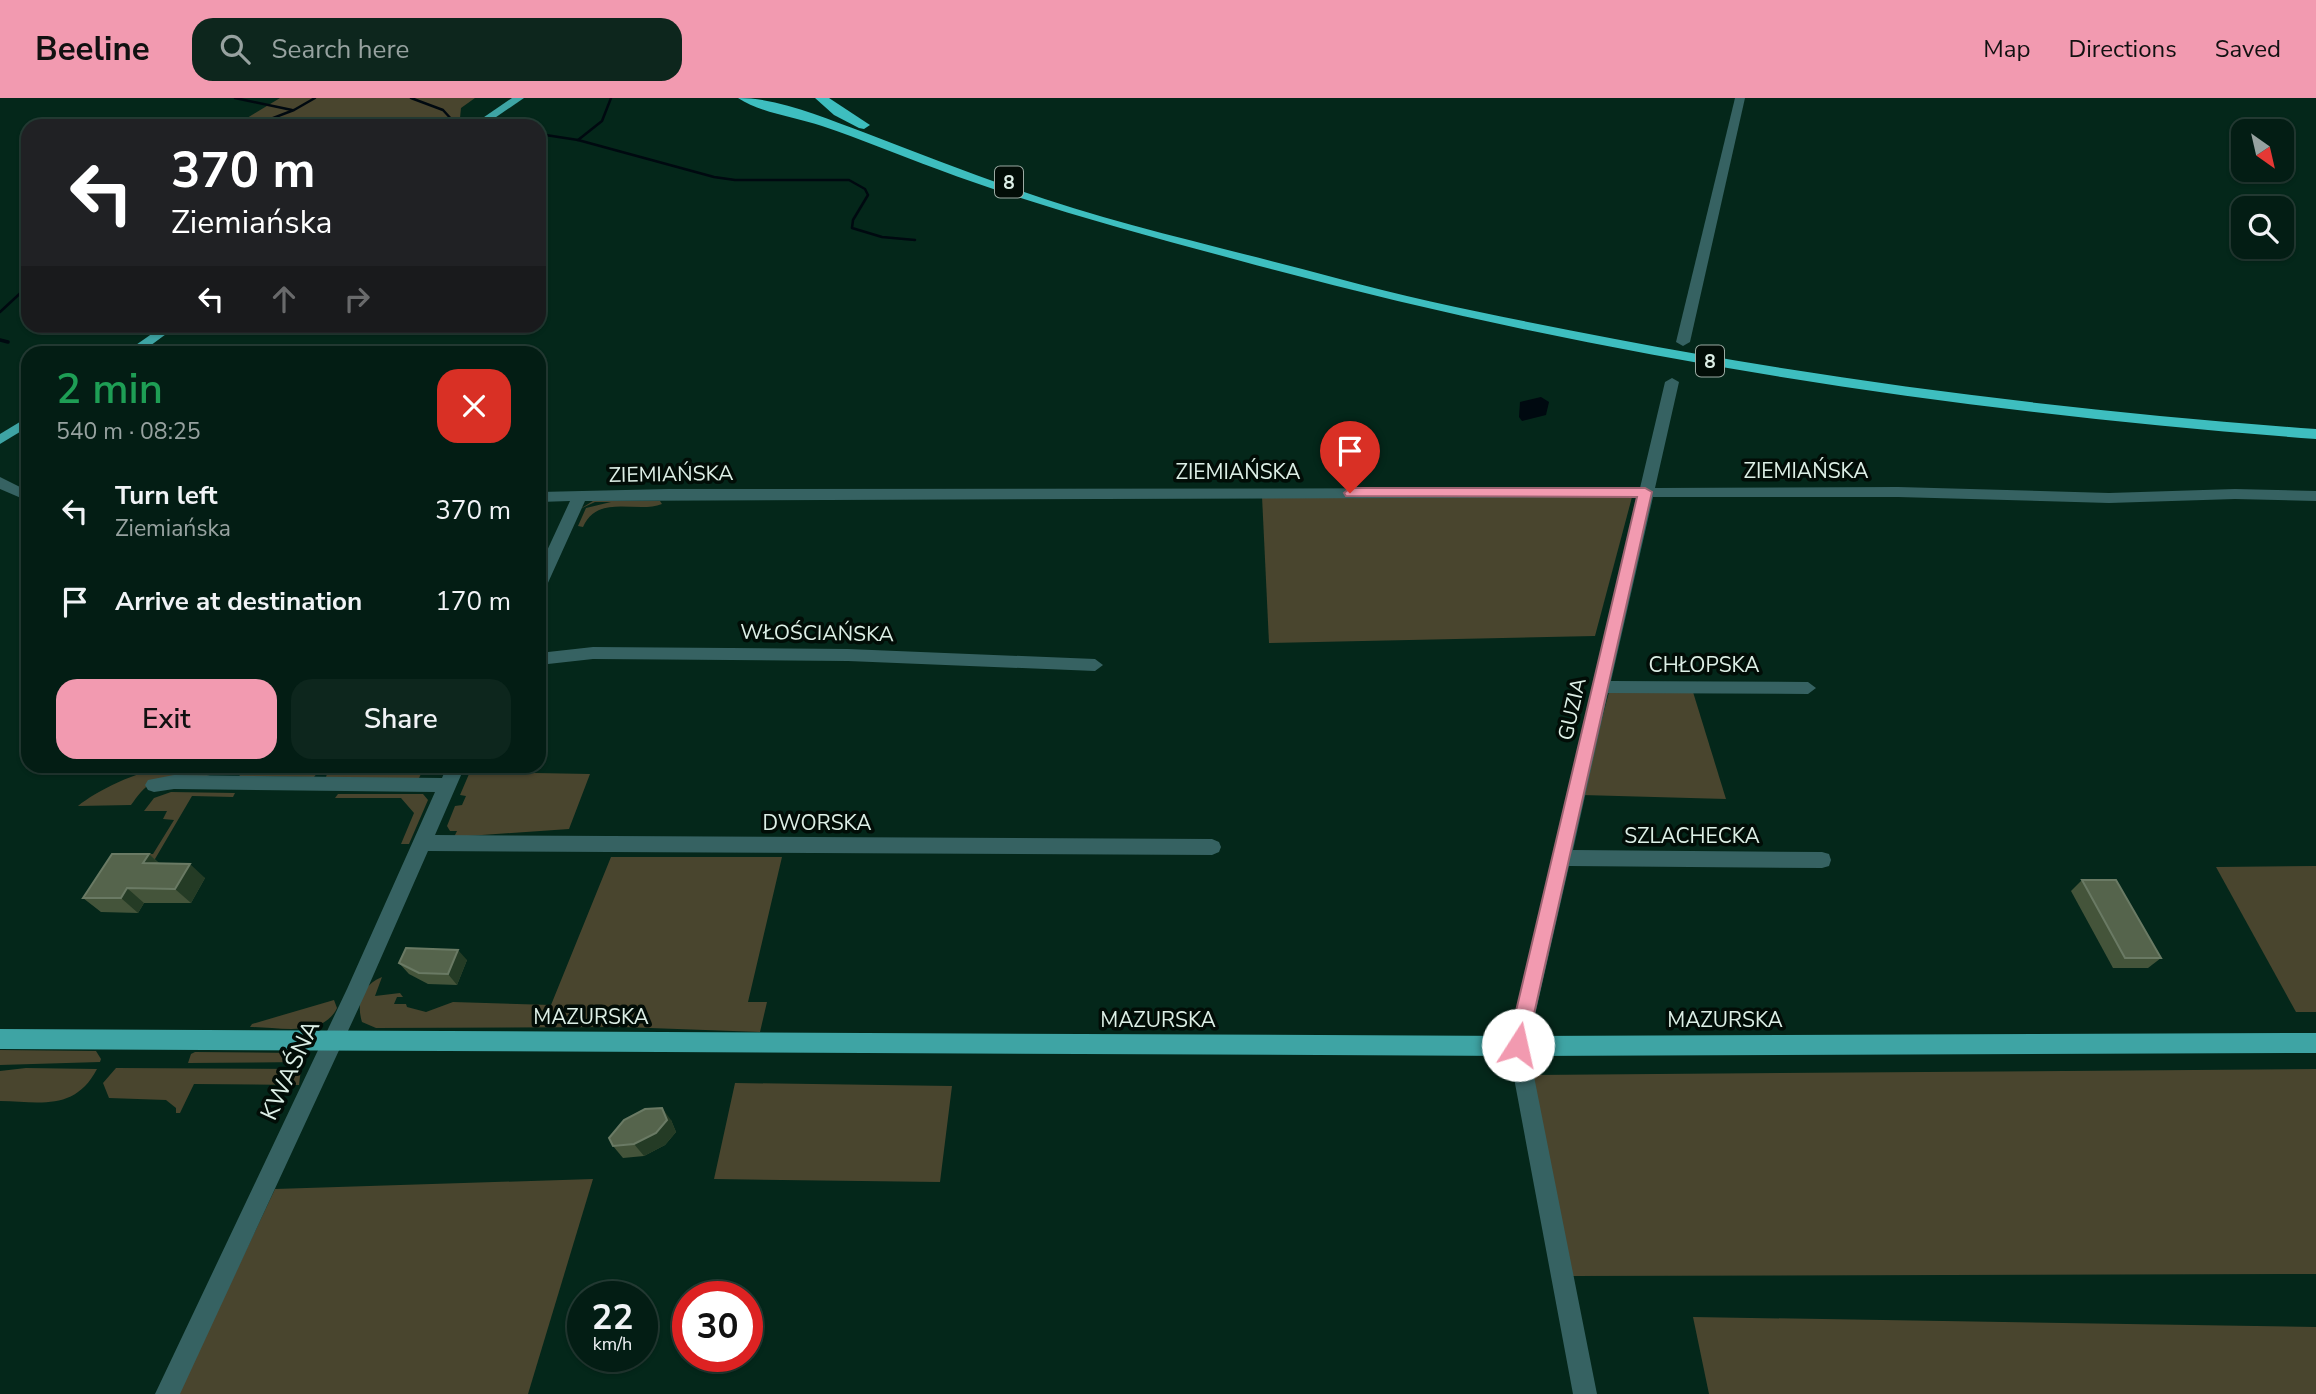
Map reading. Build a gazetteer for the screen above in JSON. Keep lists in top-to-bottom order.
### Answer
{
  "streets": {
    "highway": ["8"],
    "main road": ["MAZURSKA"],
    "street": [
      "ZIEMIAŃSKA",
      "WŁOŚCIAŃSKA",
      "CHŁOPSKA",
      "GUZIA",
      "DWORSKA",
      "SZLACHECKA",
      "KWAŚNA"
    ]
  },
  "crossings": [
    ["ZIEMIAŃSKA", "GUZIA"],
    ["CHŁOPSKA", "GUZIA"],
    ["GUZIA", "SZLACHECKA"],
    ["GUZIA", "MAZURSKA"],
    ["DWORSKA", "KWAŚNA"],
    ["MAZURSKA", "KWAŚNA"]
  ],
  "north": "bottom right",
  "page": {
    "header": "Beeline",
    "search": "Search here",
    "nav": ["Map", "Directions", "Saved"],
    "turn": ["370 m", "Ziemiańska"],
    "heading": ["2 min", "540 m · 08:25"],
    "list": [
      {
        "name": "Turn left",
        "note": "Ziemiańska",
        "value": "370 m"
      },
      {
        "name": "Arrive at destination",
        "value": "170 m"
      }
    ],
    "buttons": ["Exit", "Share"],
    "speed": "22 km/h",
    "limit": "30"
  }
}
